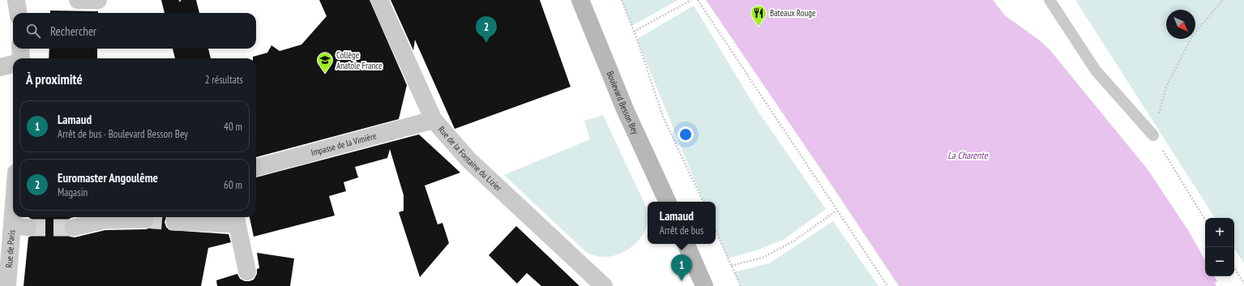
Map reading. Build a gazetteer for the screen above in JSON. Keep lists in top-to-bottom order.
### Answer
{
  "streets": {
    "main road": ["Boulevard Besson Bey"],
    "street": ["Impasse de la Vimière", "Rue de la Fontaine du Lizier", "Rue de Paris"]
  },
  "crossings": [
    ["Impasse de la Vimière", "Rue de la Fontaine du Lizier"]
  ],
  "water": ["La Charente"],
  "places": {
    "restaurant": ["Bateaux Rouge"],
    "school or university": ["Collège Anatole France"]
  },
  "north": "bottom right",
  "page": {
    "search": "Rechercher",
    "pins": ["2", "1"],
    "heading": ["À proximité", "2 résultats"],
    "list": [
      {
        "mark": "1",
        "name": "Lamaud",
        "note": "Arrêt de bus · Boulevard Besson Bey",
        "value": "40 m"
      },
      {
        "mark": "2",
        "name": "Euromaster Angoulême",
        "note": "Magasin",
        "value": "60 m"
      }
    ],
    "popup": ["Lamaud", "Arrêt de bus"],
    "map_buttons": ["+", "−"]
  }
}
